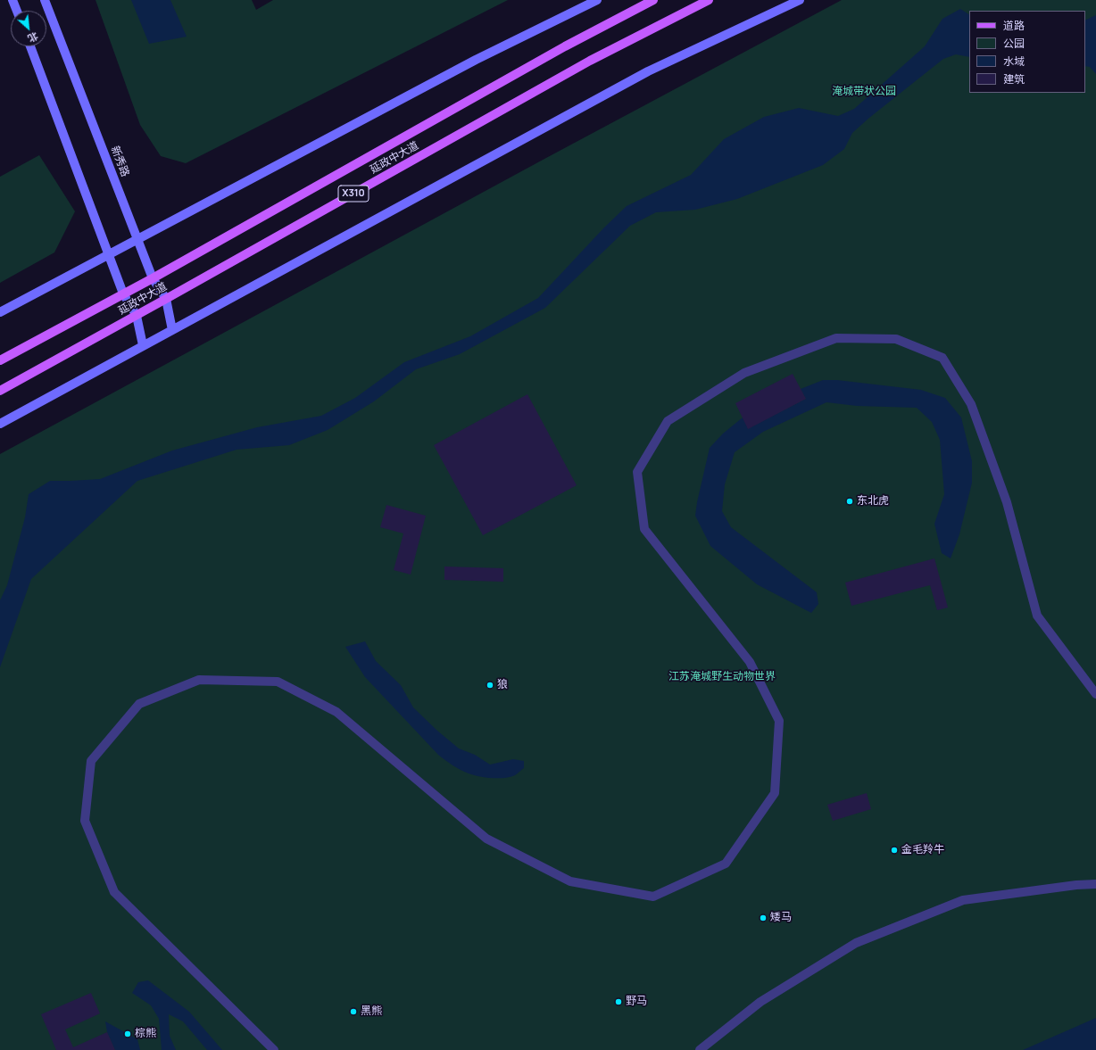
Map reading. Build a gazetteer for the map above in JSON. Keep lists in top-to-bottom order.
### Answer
{
  "streets": {
    "main road": ["延政中大道", "X310"],
    "street": ["新秀路"]
  },
  "crossings": [
    ["延政中大道", "新秀路"]
  ],
  "parks": ["淹城带状公园", "江苏淹城野生动物世界"],
  "places": [
    "东北虎",
    "狼",
    "金毛羚牛",
    "矮马",
    "野马",
    "黑熊",
    "棕熊"
  ],
  "legend": [
    "道路",
    "公园",
    "水域",
    "建筑"
  ],
  "north": "bottom right"
}
